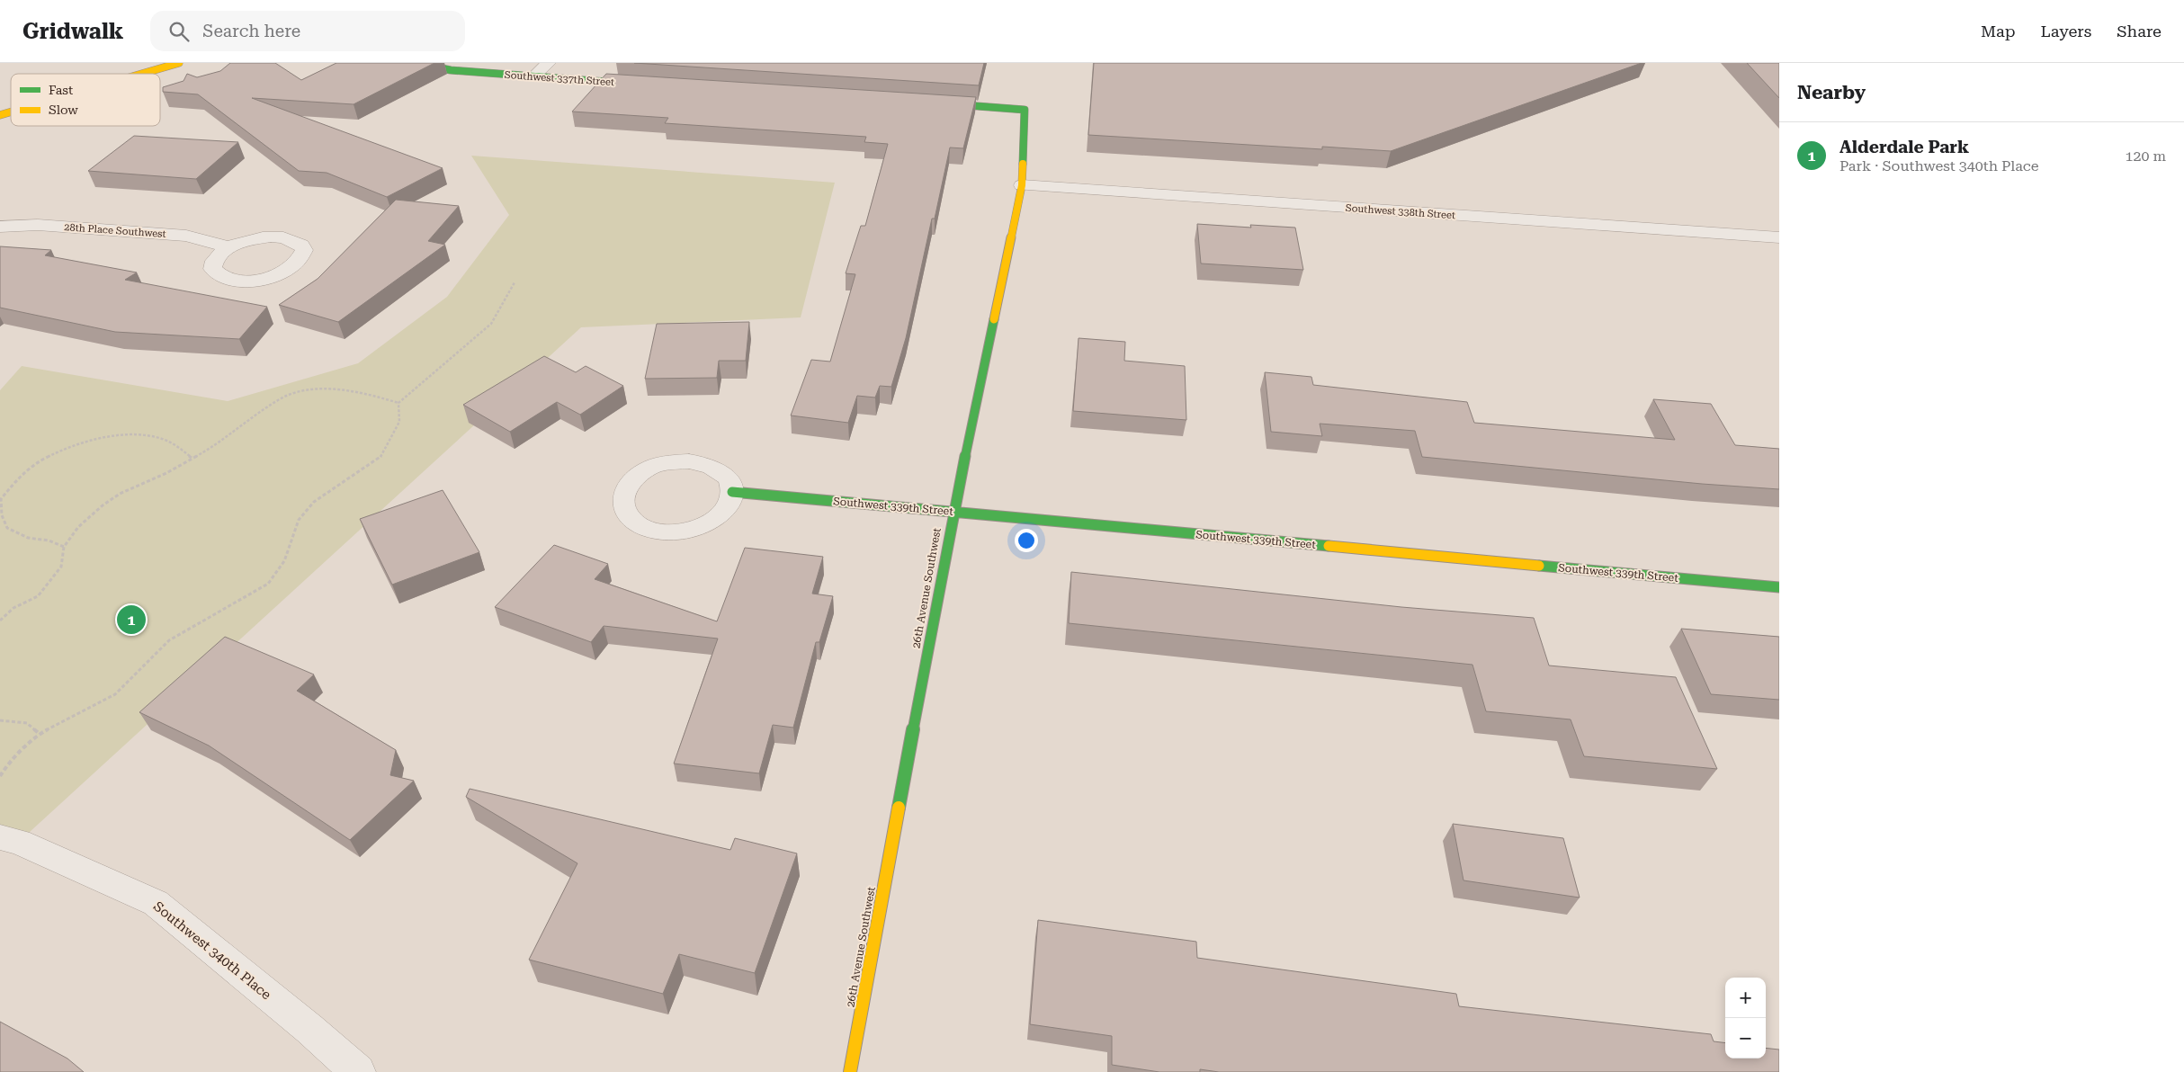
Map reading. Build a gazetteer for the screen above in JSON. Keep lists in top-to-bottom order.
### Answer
{
  "streets": {
    "street": [
      "Southwest 337th Street",
      "Southwest 338th Street",
      "28th Place Southwest",
      "Southwest 339th Street",
      "26th Avenue Southwest",
      "Southwest 340th Place"
    ]
  },
  "crossings": [
    ["Southwest 338th Street", "26th Avenue Southwest"],
    ["Southwest 339th Street", "26th Avenue Southwest"]
  ],
  "legend": ["Fast", "Slow"],
  "page": {
    "header": "Gridwalk",
    "search": "Search here",
    "nav": ["Map", "Layers", "Share"],
    "heading": "Nearby",
    "list": [
      {
        "mark": "1",
        "name": "Alderdale Park",
        "note": "Park · Southwest 340th Place",
        "value": "120 m"
      }
    ],
    "pins": "1",
    "map_buttons": ["+", "−"]
  }
}
